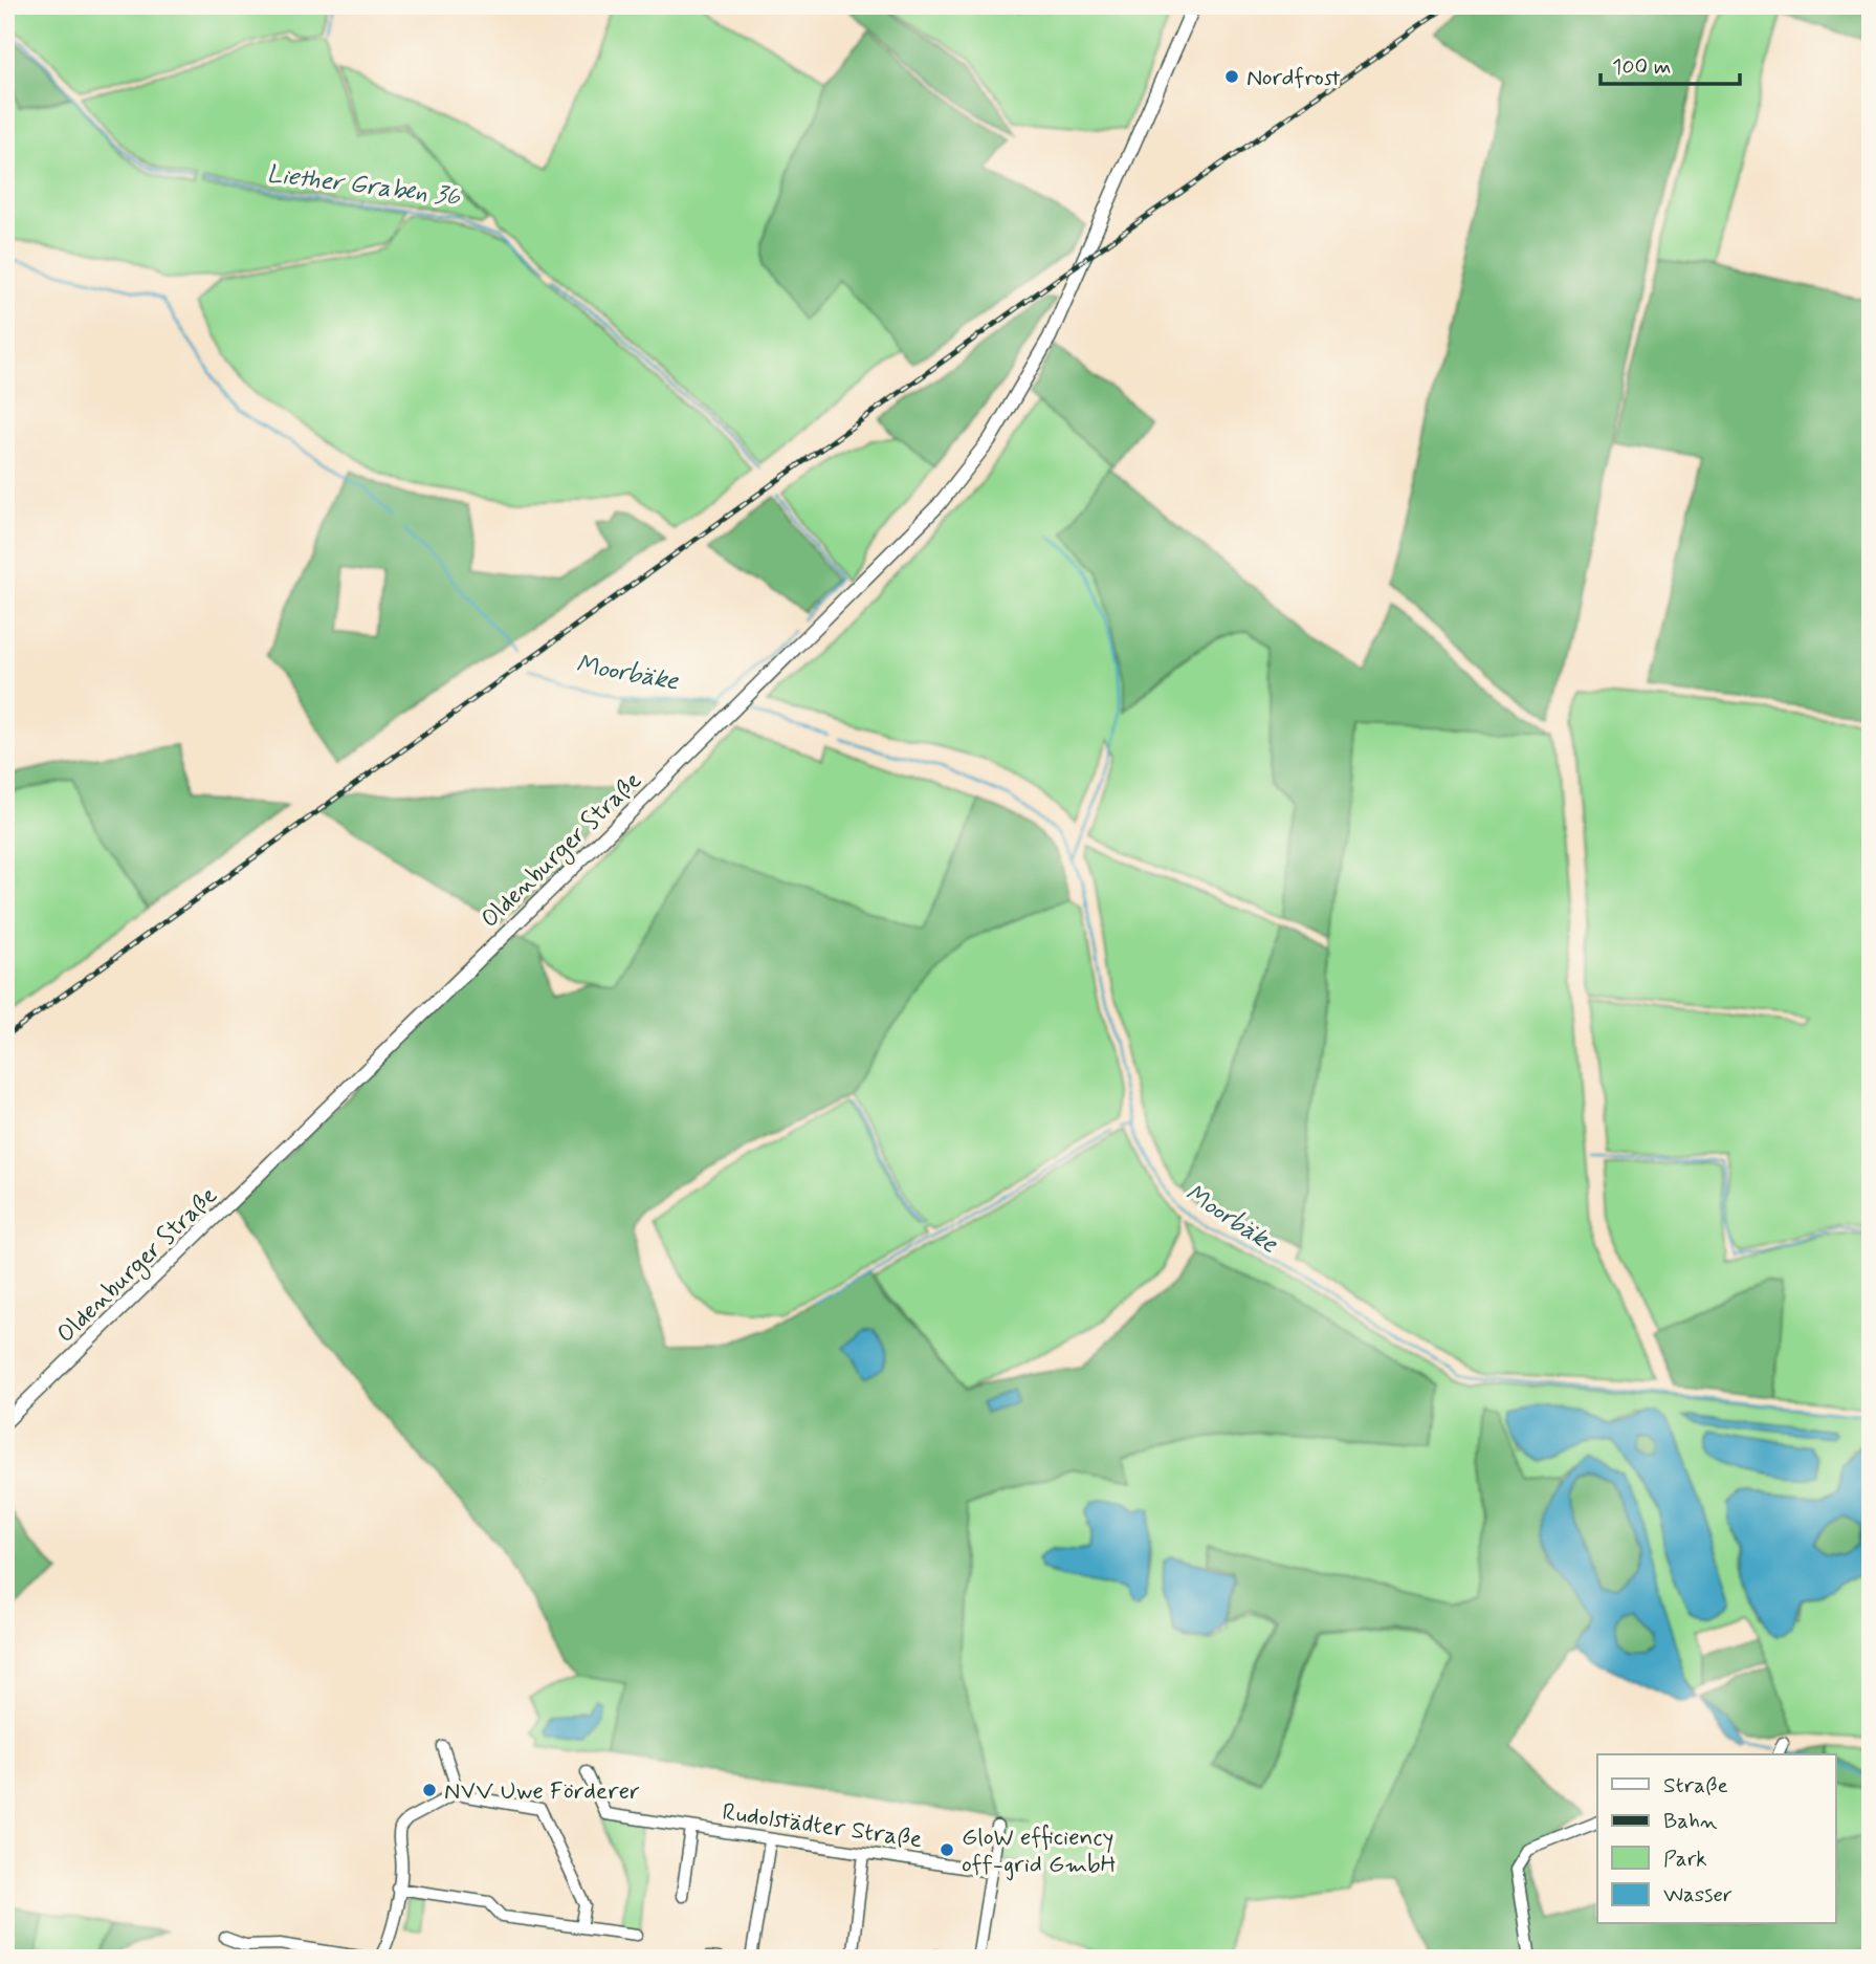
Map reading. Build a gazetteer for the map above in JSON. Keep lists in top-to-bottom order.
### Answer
{
  "streets": {
    "street": ["Oldenburger Straße", "Rudolstädter Straße"]
  },
  "water": ["Liether Graben 36", "Moorbäke"],
  "places": ["Nordfrost", "NVV Uwe Förderer", "GloW efficiency off-grid GmbH"],
  "legend": [
    "Straße",
    "Bahn",
    "Park",
    "Wasser"
  ],
  "scale_bar": "100 m"
}
